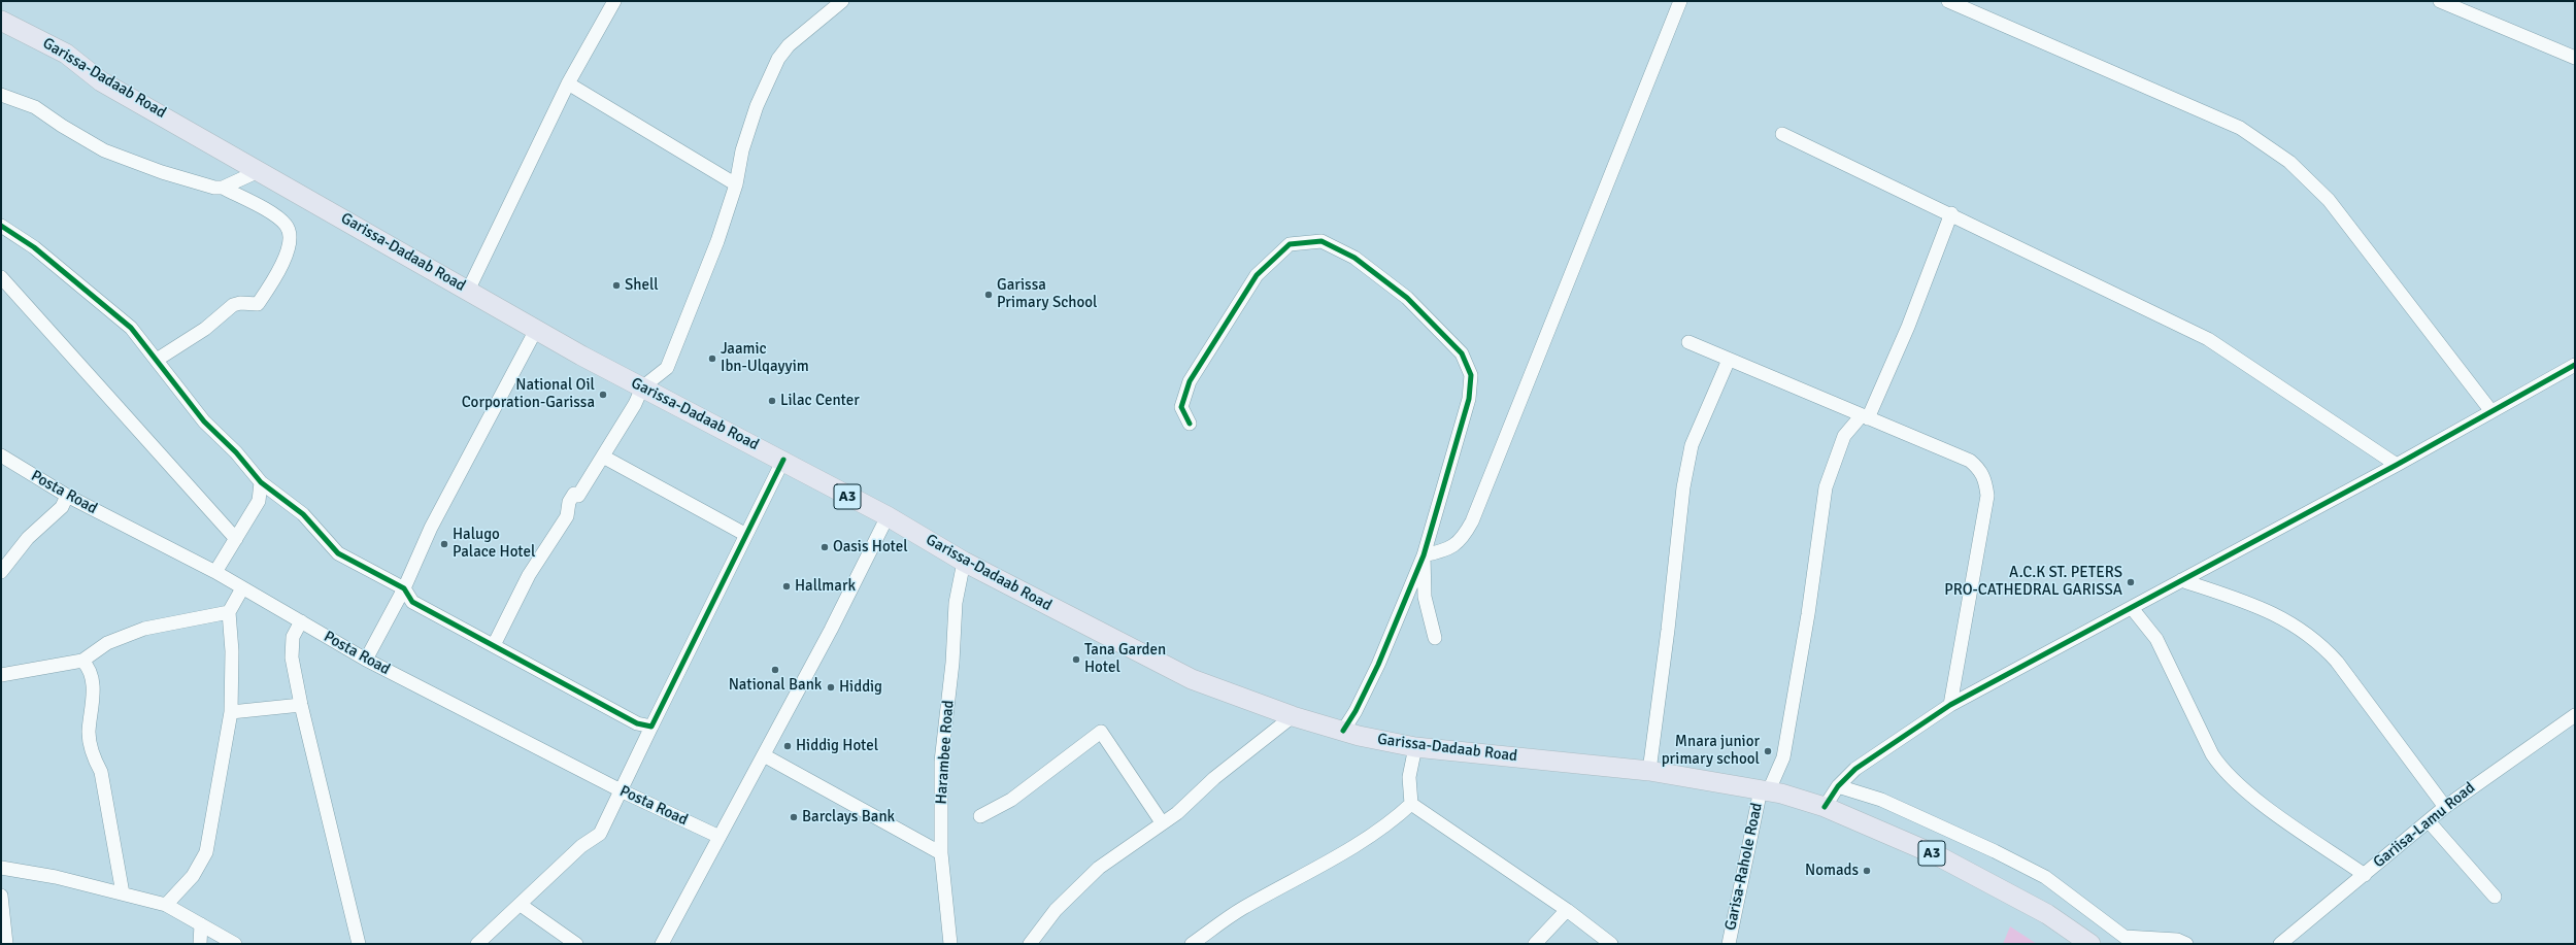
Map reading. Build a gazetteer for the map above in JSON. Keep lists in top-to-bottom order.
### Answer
{
  "streets": {
    "highway": ["Garissa-Dadaab Road", "A3"],
    "street": [
      "Posta Road",
      "Harambee Road",
      "Gariisa-Lamu Road",
      "Garisa-Rahole Road"
    ]
  },
  "crossings": [
    ["Garissa-Dadaab Road", "A3"],
    ["Garissa-Dadaab Road", "Harambee Road"],
    ["Garissa-Dadaab Road", "Garisa-Rahole Road"],
    ["A3", "Garisa-Rahole Road"]
  ],
  "places": [
    "Shell",
    "Garissa Primary School",
    "Jaamic Ibn-Ulqayyim",
    "National Oil Corporation-Garissa",
    "Lilac Center",
    "Halugo Palace Hotel",
    "Oasis Hotel",
    "A.C.K ST. PETERS PRO-CATHEDRAL GARISSA",
    "Hallmark",
    "Tana Garden Hotel",
    "National Bank",
    "Hiddig",
    "Hiddig Hotel",
    "Mnara junior primary school",
    "Barclays Bank",
    "Nomads"
  ]
}
